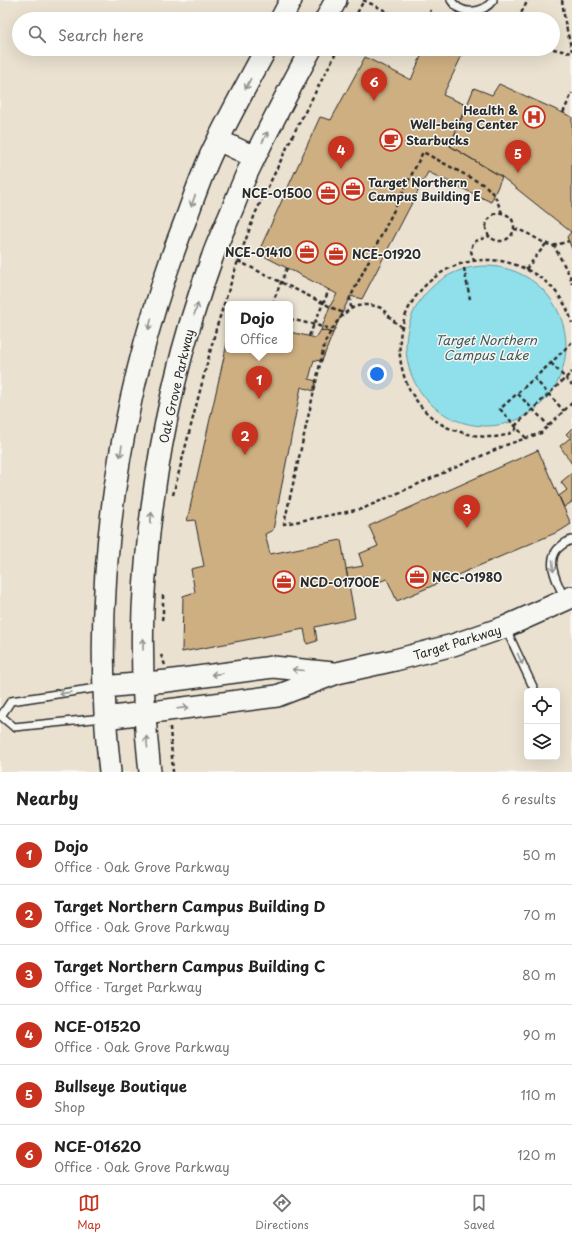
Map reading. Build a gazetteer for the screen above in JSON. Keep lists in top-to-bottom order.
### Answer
{
  "streets": {
    "street": ["Oak Grove Parkway", "Target Parkway"]
  },
  "crossings": [
    ["Oak Grove Parkway", "Target Parkway"]
  ],
  "water": ["Target Northern Campus Lake"],
  "places": {
    "hospital": ["Health & Well-being Center"],
    "cafe": ["Starbucks"],
    "office": [
      "Target Northern Campus Building E",
      "NCE-01500",
      "NCE-01410",
      "NCE-01920",
      "NCC-01980",
      "NCD-01700E"
    ]
  },
  "page": {
    "search": "Search here",
    "pins": [
      "6",
      "4",
      "5",
      "1",
      "2",
      "3"
    ],
    "popup": ["Dojo", "Office"],
    "heading": ["Nearby", "6 results"],
    "list": [
      {
        "mark": "1",
        "name": "Dojo",
        "note": "Office · Oak Grove Parkway",
        "value": "50 m"
      },
      {
        "mark": "2",
        "name": "Target Northern Campus Building D",
        "note": "Office · Oak Grove Parkway",
        "value": "70 m"
      },
      {
        "mark": "3",
        "name": "Target Northern Campus Building C",
        "note": "Office · Target Parkway",
        "value": "80 m"
      },
      {
        "mark": "4",
        "name": "NCE-01520",
        "note": "Office · Oak Grove Parkway",
        "value": "90 m"
      },
      {
        "mark": "5",
        "name": "Bullseye Boutique",
        "note": "Shop",
        "value": "110 m"
      },
      {
        "mark": "6",
        "name": "NCE-01620",
        "note": "Office · Oak Grove Parkway",
        "value": "120 m"
      }
    ],
    "nav": ["Map", "Directions", "Saved"]
  }
}
